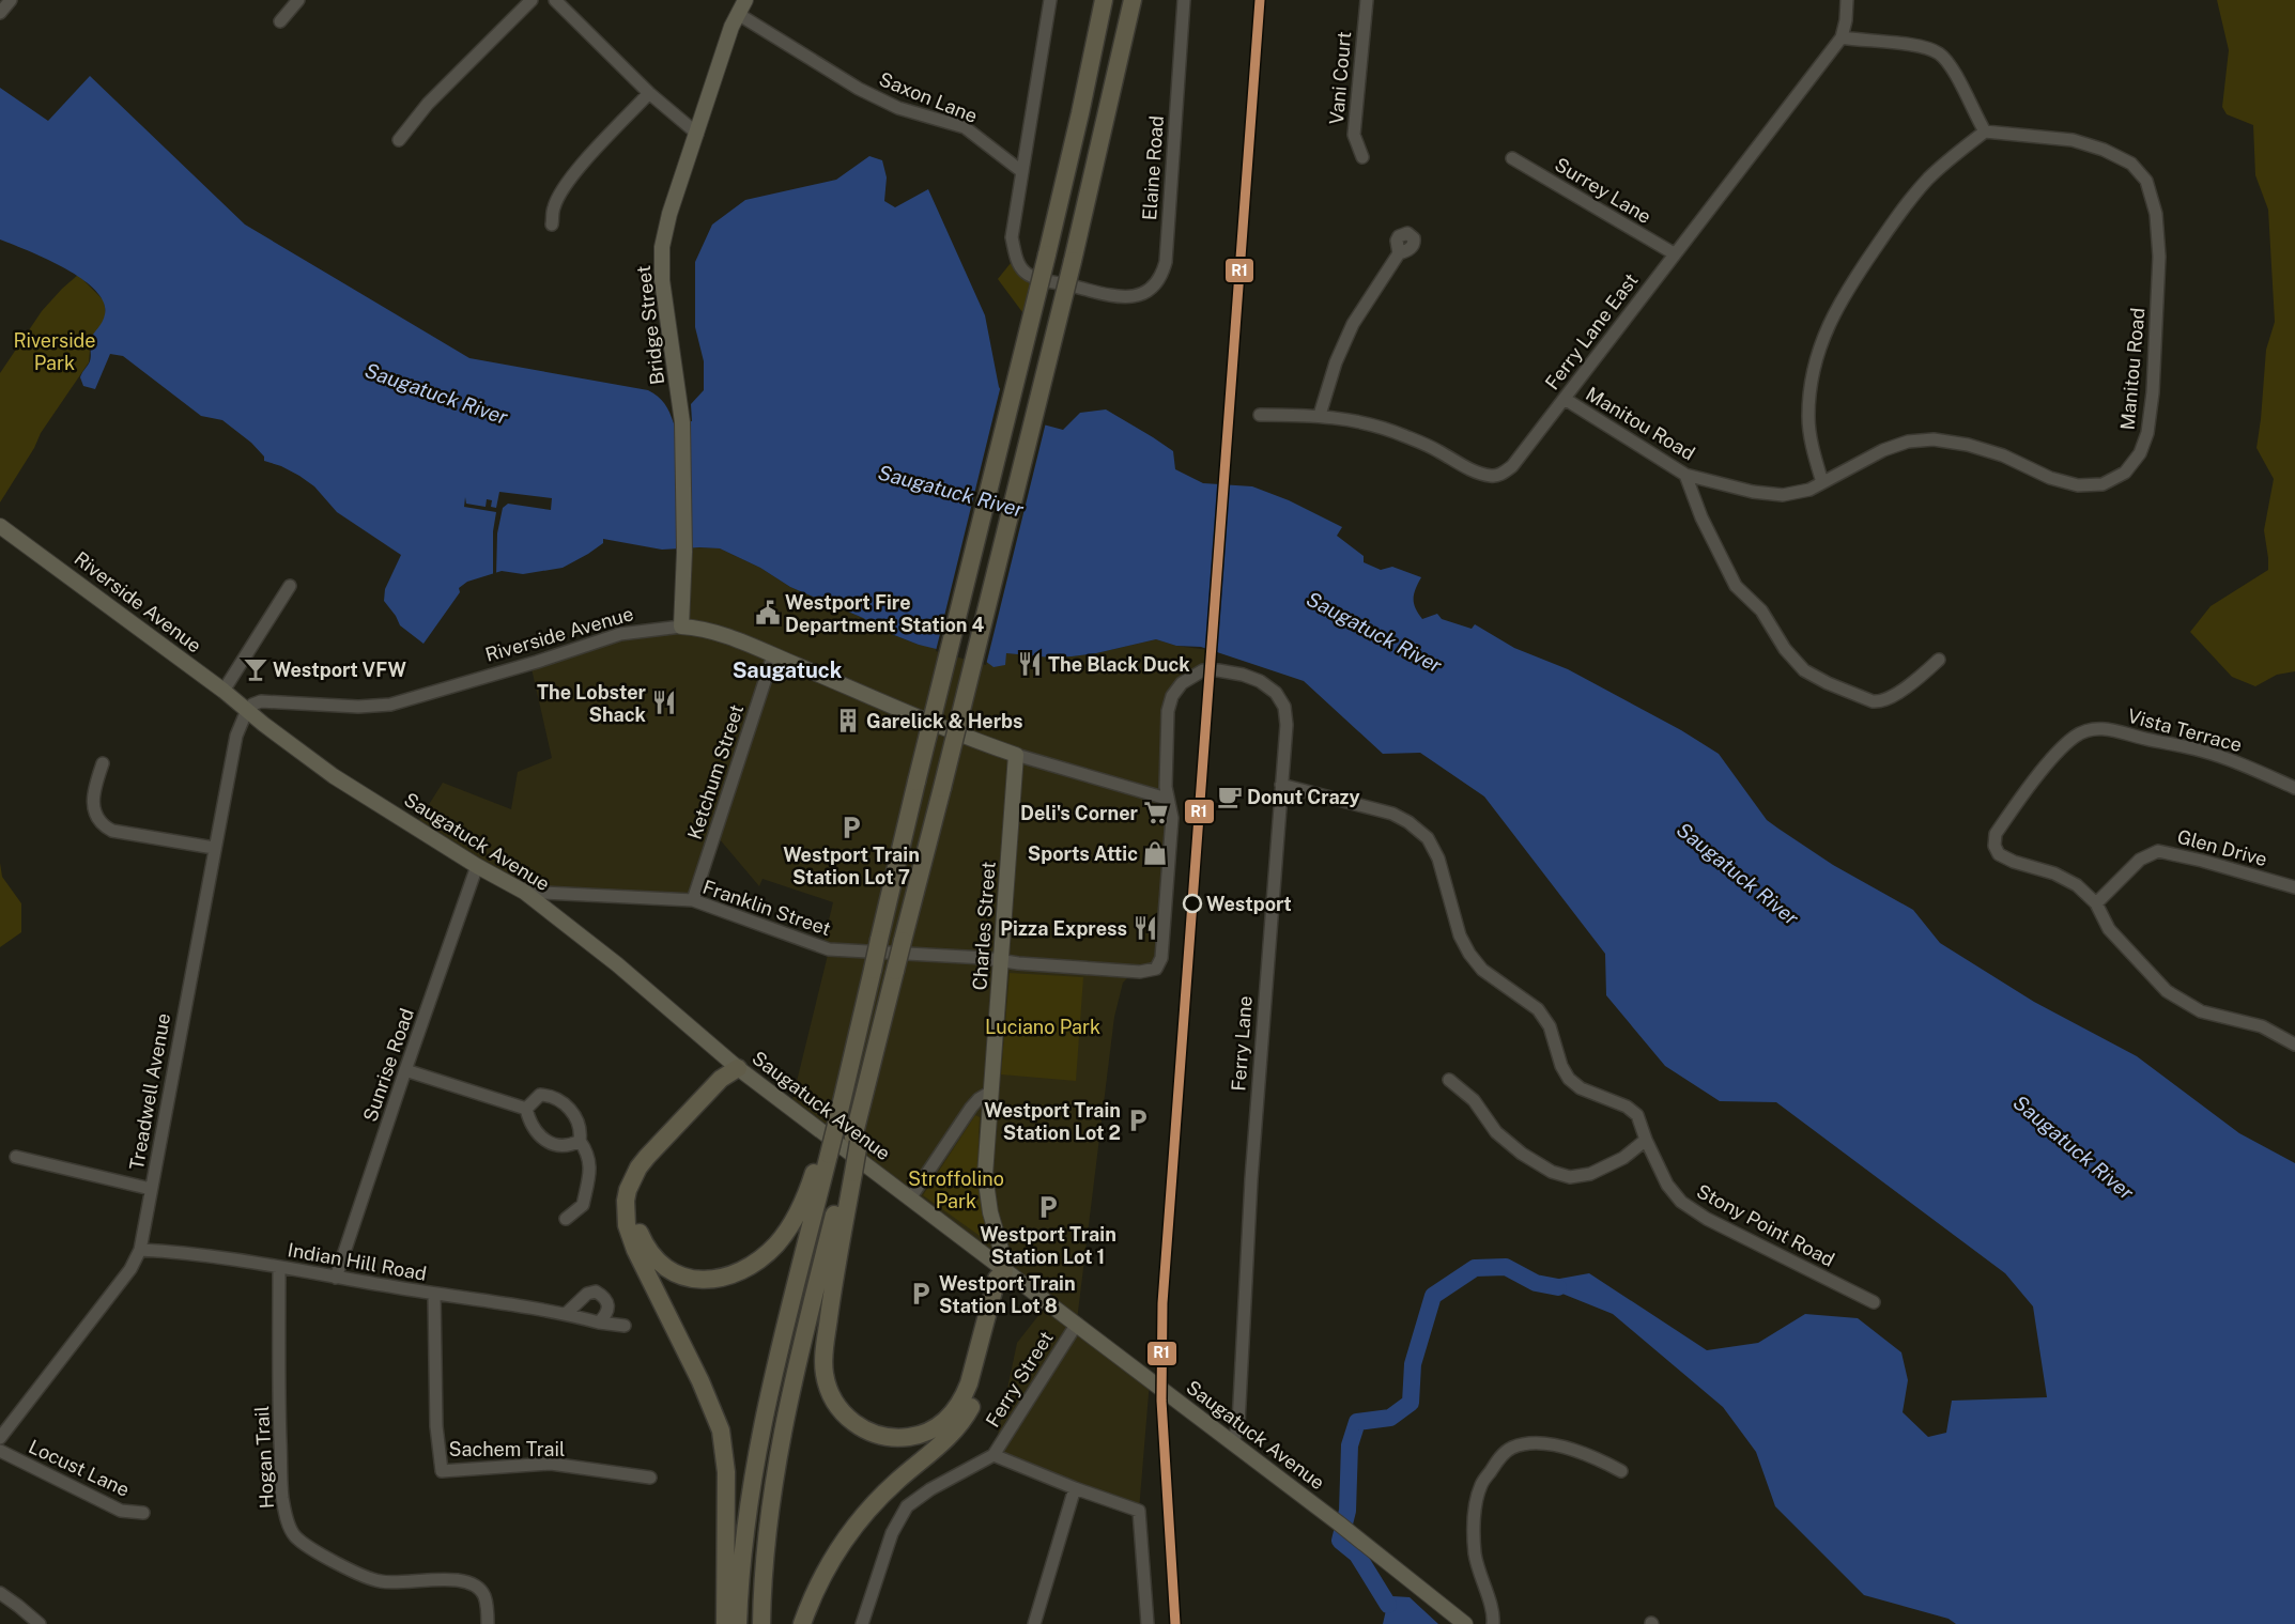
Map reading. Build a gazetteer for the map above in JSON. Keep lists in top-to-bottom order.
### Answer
{
  "streets": {
    "main road": [
      "Bridge Street",
      "Riverside Avenue",
      "Saugatuck Avenue",
      "Charles Street"
    ],
    "street": [
      "Vani Court",
      "Saxon Lane",
      "Elaine Road",
      "Surrey Lane",
      "Ferry Lane East",
      "Manitou Road",
      "Vista Terrace",
      "Ketchum Street",
      "Glen Drive",
      "Franklin Street",
      "Ferry Lane",
      "Sunrise Road",
      "Treadwell Avenue",
      "Stony Point Road",
      "Indian Hill Road",
      "Ferry Street",
      "Sachem Trail",
      "Hogan Trail",
      "Locust Lane"
    ]
  },
  "crossings": [
    ["Saxon Lane", "Elaine Road"],
    ["Saxon Lane", "Bridge Street"],
    ["Surrey Lane", "Ferry Lane East"],
    ["Bridge Street", "Riverside Avenue"],
    ["Ferry Lane East", "Manitou Road"],
    ["Riverside Avenue", "Ketchum Street"],
    ["Riverside Avenue", "Saugatuck Avenue"],
    ["Riverside Avenue", "Charles Street"],
    ["Riverside Avenue", "Ferry Lane"],
    ["Riverside Avenue", "Treadwell Avenue"],
    ["Vista Terrace", "Glen Drive"],
    ["Ketchum Street", "Franklin Street"],
    ["Saugatuck Avenue", "Franklin Street"],
    ["Saugatuck Avenue", "Charles Street"],
    ["Saugatuck Avenue", "Ferry Lane"],
    ["Saugatuck Avenue", "Sunrise Road"],
    ["Saugatuck Avenue", "Treadwell Avenue"],
    ["Saugatuck Avenue", "Ferry Street"],
    ["Franklin Street", "Charles Street"],
    ["Franklin Street", "Ferry Lane"],
    ["Ferry Lane", "Stony Point Road"],
    ["Sunrise Road", "Indian Hill Road"],
    ["Treadwell Avenue", "Indian Hill Road"],
    ["Indian Hill Road", "Sachem Trail"],
    ["Indian Hill Road", "Hogan Trail"]
  ],
  "districts": ["Saugatuck"],
  "water": ["Saugatuck River"],
  "parks": ["Riverside Park", "Luciano Park", "Stroffolino Park"],
  "places": {
    "public building": ["Westport Fire Department Station 4"],
    "restaurant": ["The Black Duck", "The Lobster Shack", "Pizza Express"],
    "bar": ["Westport VFW"],
    "building": ["Garelick & Herbs"],
    "cafe": ["Donut Crazy"],
    "supermarket": ["Deli's Corner"],
    "parking": [
      "Westport Train Station Lot 7",
      "Westport Train Station Lot 2",
      "Westport Train Station Lot 1",
      "Westport Train Station Lot 8"
    ],
    "shop": ["Sports Attic"],
    "other": ["Westport"]
  },
  "lines": ["transit line R1"]
}
